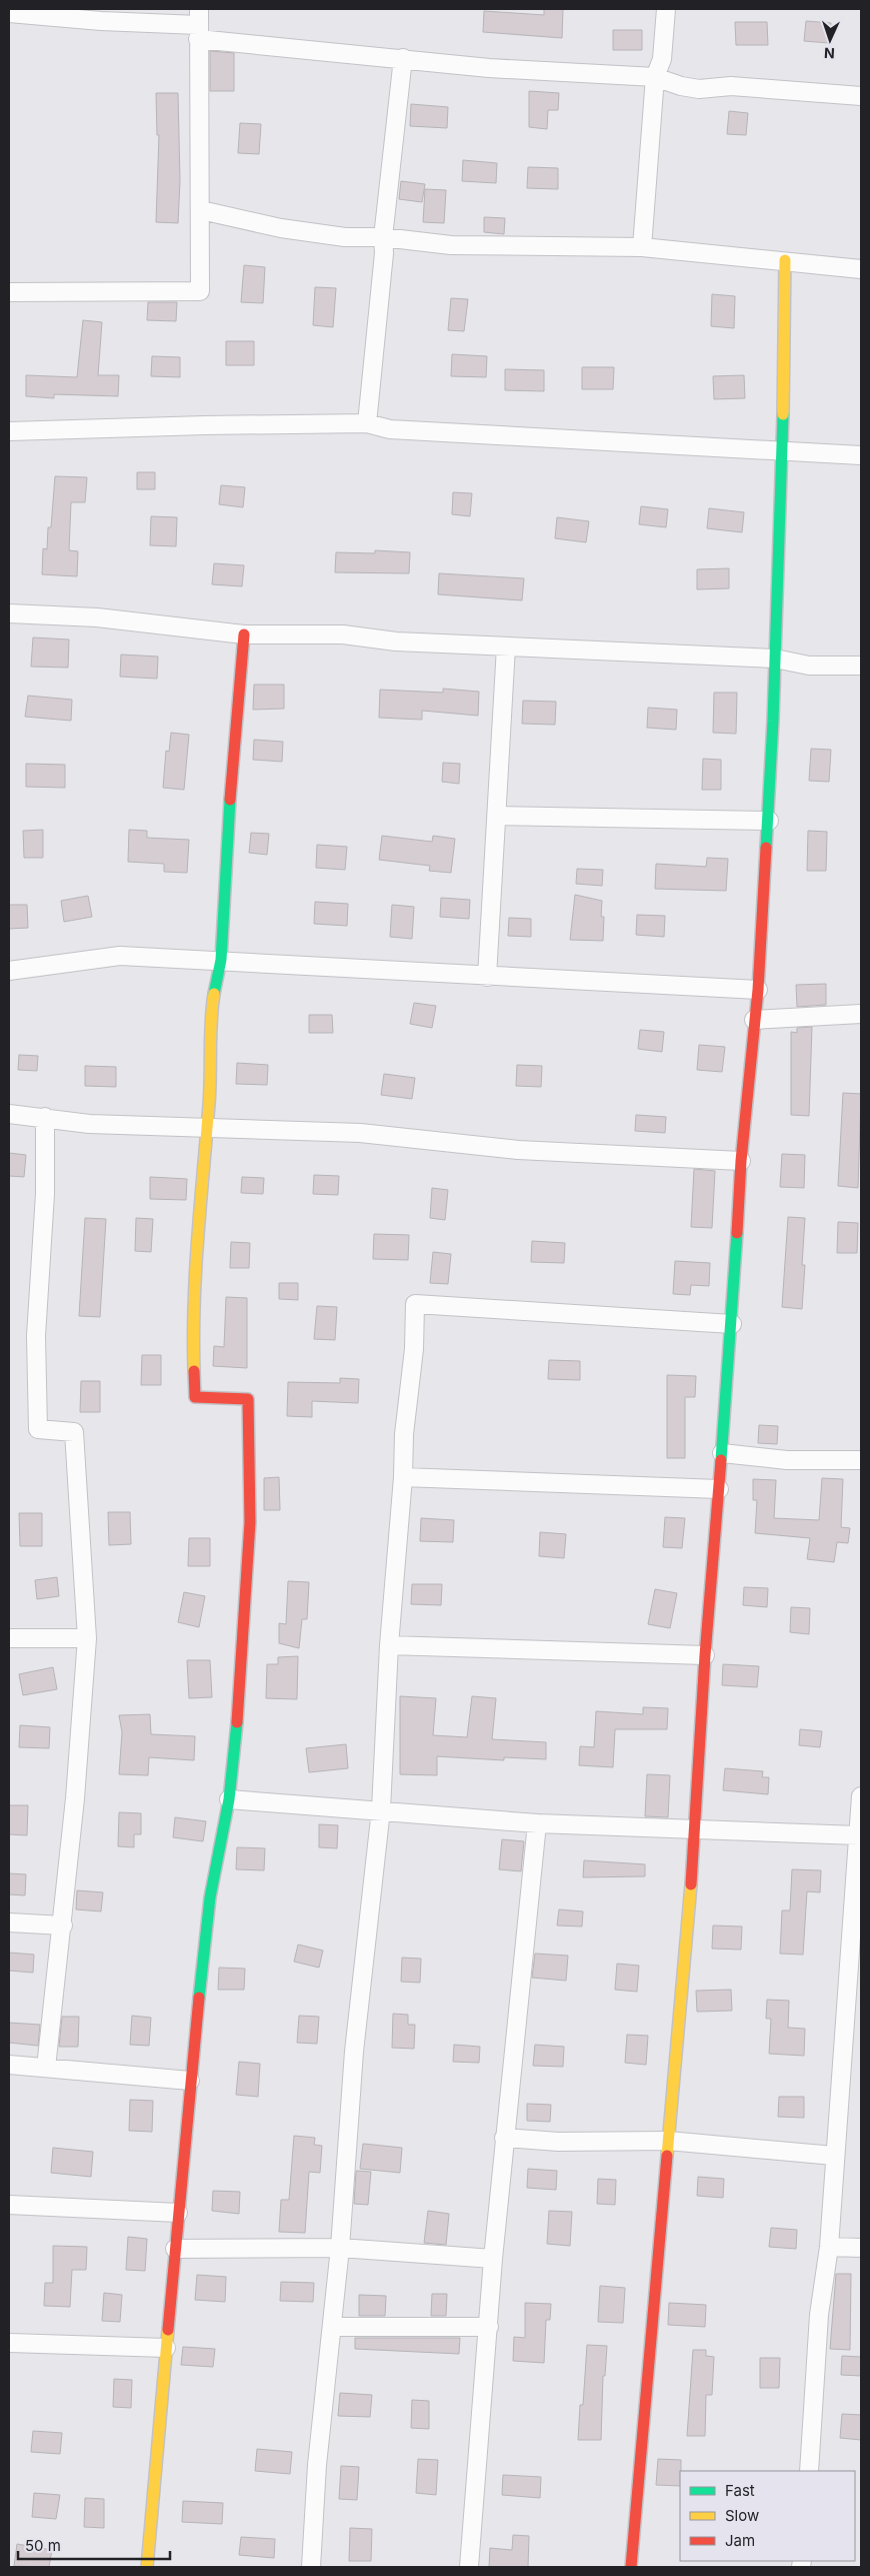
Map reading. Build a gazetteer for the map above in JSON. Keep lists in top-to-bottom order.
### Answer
{
  "legend": ["Fast", "Slow", "Jam"],
  "scale_bar": "50 m",
  "north": "bottom"
}
